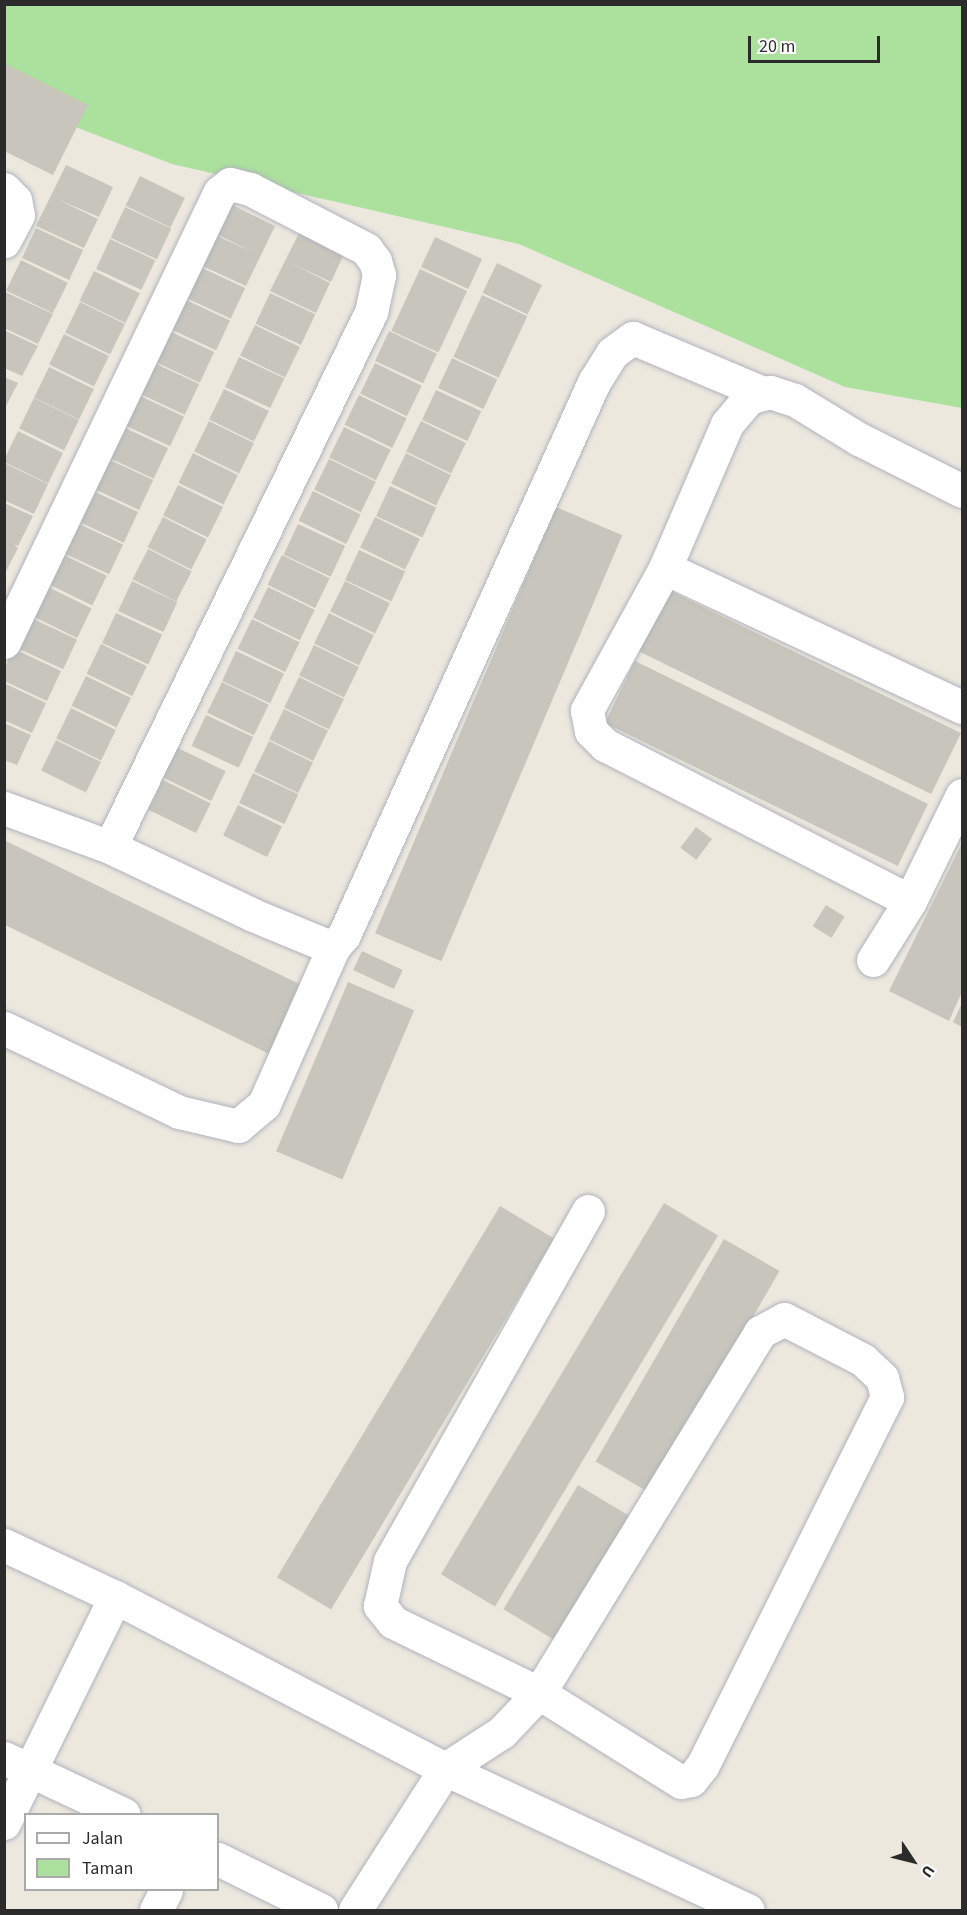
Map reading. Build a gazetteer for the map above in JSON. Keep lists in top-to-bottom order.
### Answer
{
  "legend": ["Jalan", "Taman"],
  "scale_bar": "20 m",
  "north": "bottom right"
}
